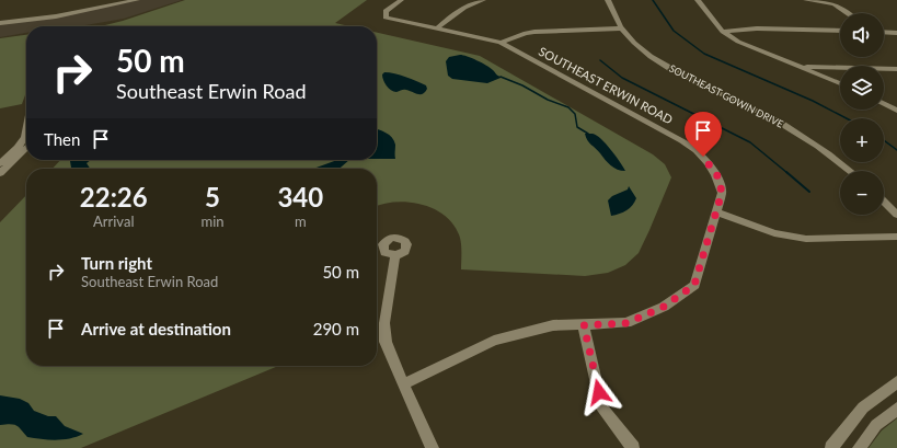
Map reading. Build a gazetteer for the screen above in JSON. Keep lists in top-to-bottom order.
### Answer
{
  "streets": {
    "street": ["SOUTHEAST ERWIN ROAD", "SOUTHEAST GOWIN DRIVE"]
  },
  "page": {
    "map_buttons": ["+", "−"],
    "turn": ["50 m", "Southeast Erwin Road"],
    "then": "Then",
    "eta": [
      "22:26",
      "Arrival",
      "5",
      "min",
      "340",
      "m"
    ],
    "list": [
      {
        "name": "Turn right",
        "note": "Southeast Erwin Road",
        "value": "50 m"
      },
      {
        "name": "Arrive at destination",
        "value": "290 m"
      }
    ]
  }
}
